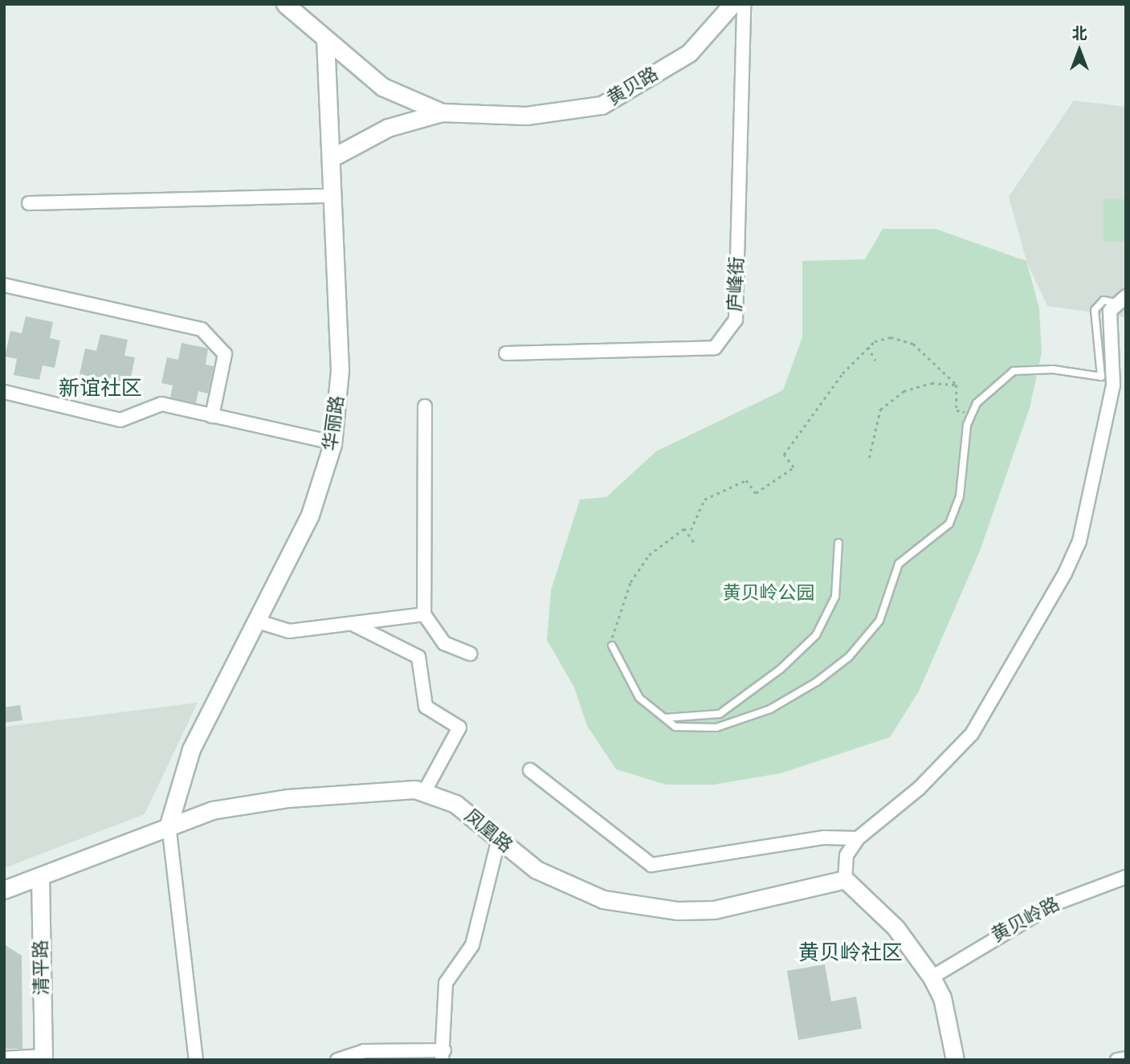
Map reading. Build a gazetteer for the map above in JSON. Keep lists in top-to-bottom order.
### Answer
{
  "streets": {
    "street": [
      "黄贝路",
      "庐峰街",
      "华丽路",
      "凤凰路",
      "黄贝岭路",
      "清平路"
    ]
  },
  "crossings": [
    ["黄贝路", "华丽路"],
    ["华丽路", "凤凰路"],
    ["凤凰路", "清平路"]
  ],
  "districts": ["新谊社区", "黄贝岭社区"],
  "parks": ["黄贝岭公园"],
  "north": "top"
}
